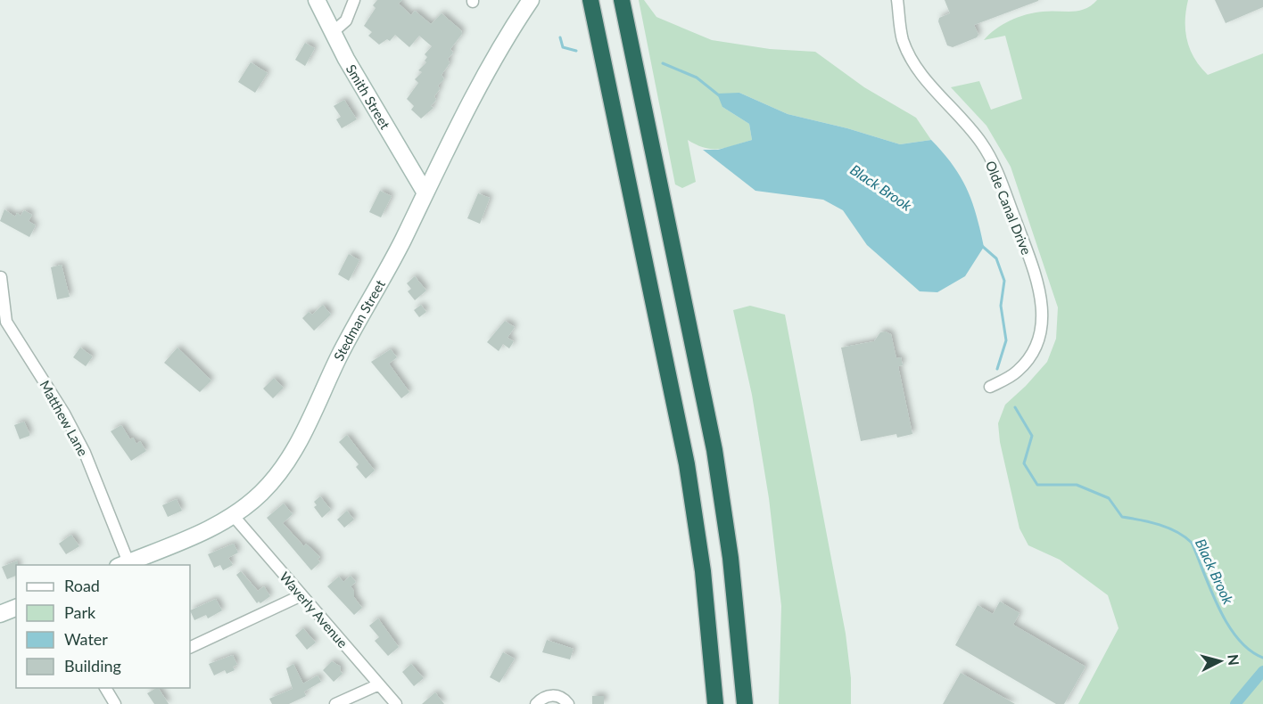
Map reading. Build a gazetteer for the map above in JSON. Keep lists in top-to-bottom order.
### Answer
{
  "streets": {
    "main road": ["Smith Street", "Stedman Street"],
    "street": ["Olde Canal Drive", "Matthew Lane", "Waverly Avenue"]
  },
  "crossings": [
    ["Smith Street", "Stedman Street"],
    ["Stedman Street", "Matthew Lane"],
    ["Stedman Street", "Waverly Avenue"]
  ],
  "water": ["Black Brook"],
  "legend": [
    "Road",
    "Park",
    "Water",
    "Building"
  ],
  "north": "right"
}
